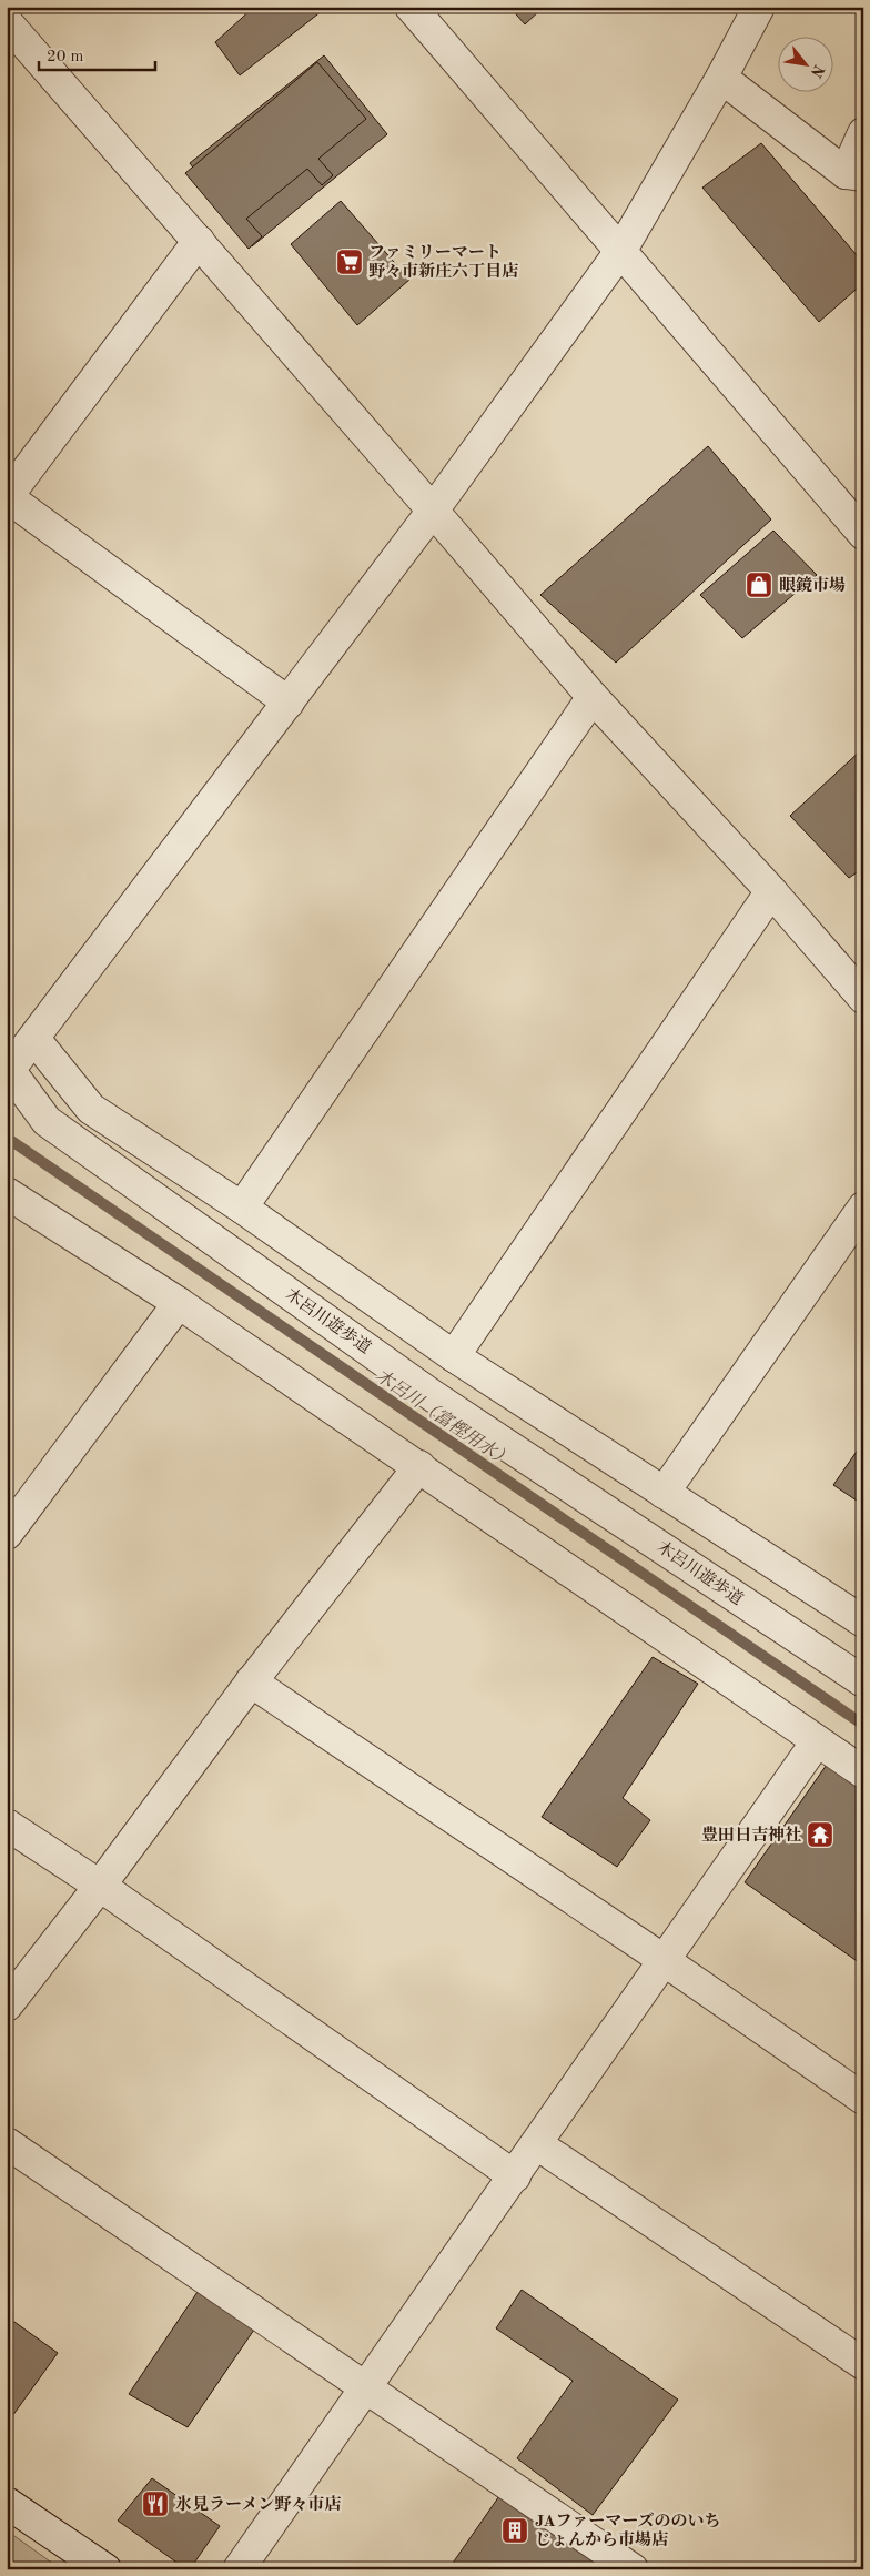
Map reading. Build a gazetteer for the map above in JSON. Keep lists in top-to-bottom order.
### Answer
{
  "streets": {
    "street": ["木呂川遊歩道"]
  },
  "water": ["木呂川（富樫用水）"],
  "places": {
    "supermarket": ["ファミリーマート 野々市新庄六丁目店"],
    "shop": ["眼鏡市場"],
    "temple": ["豊田日吉神社"],
    "restaurant": ["氷見ラーメン野々市店"],
    "building": ["JAファーマーズののいち じょんから市場店"]
  },
  "scale_bar": "20 m",
  "north": "bottom right"
}
